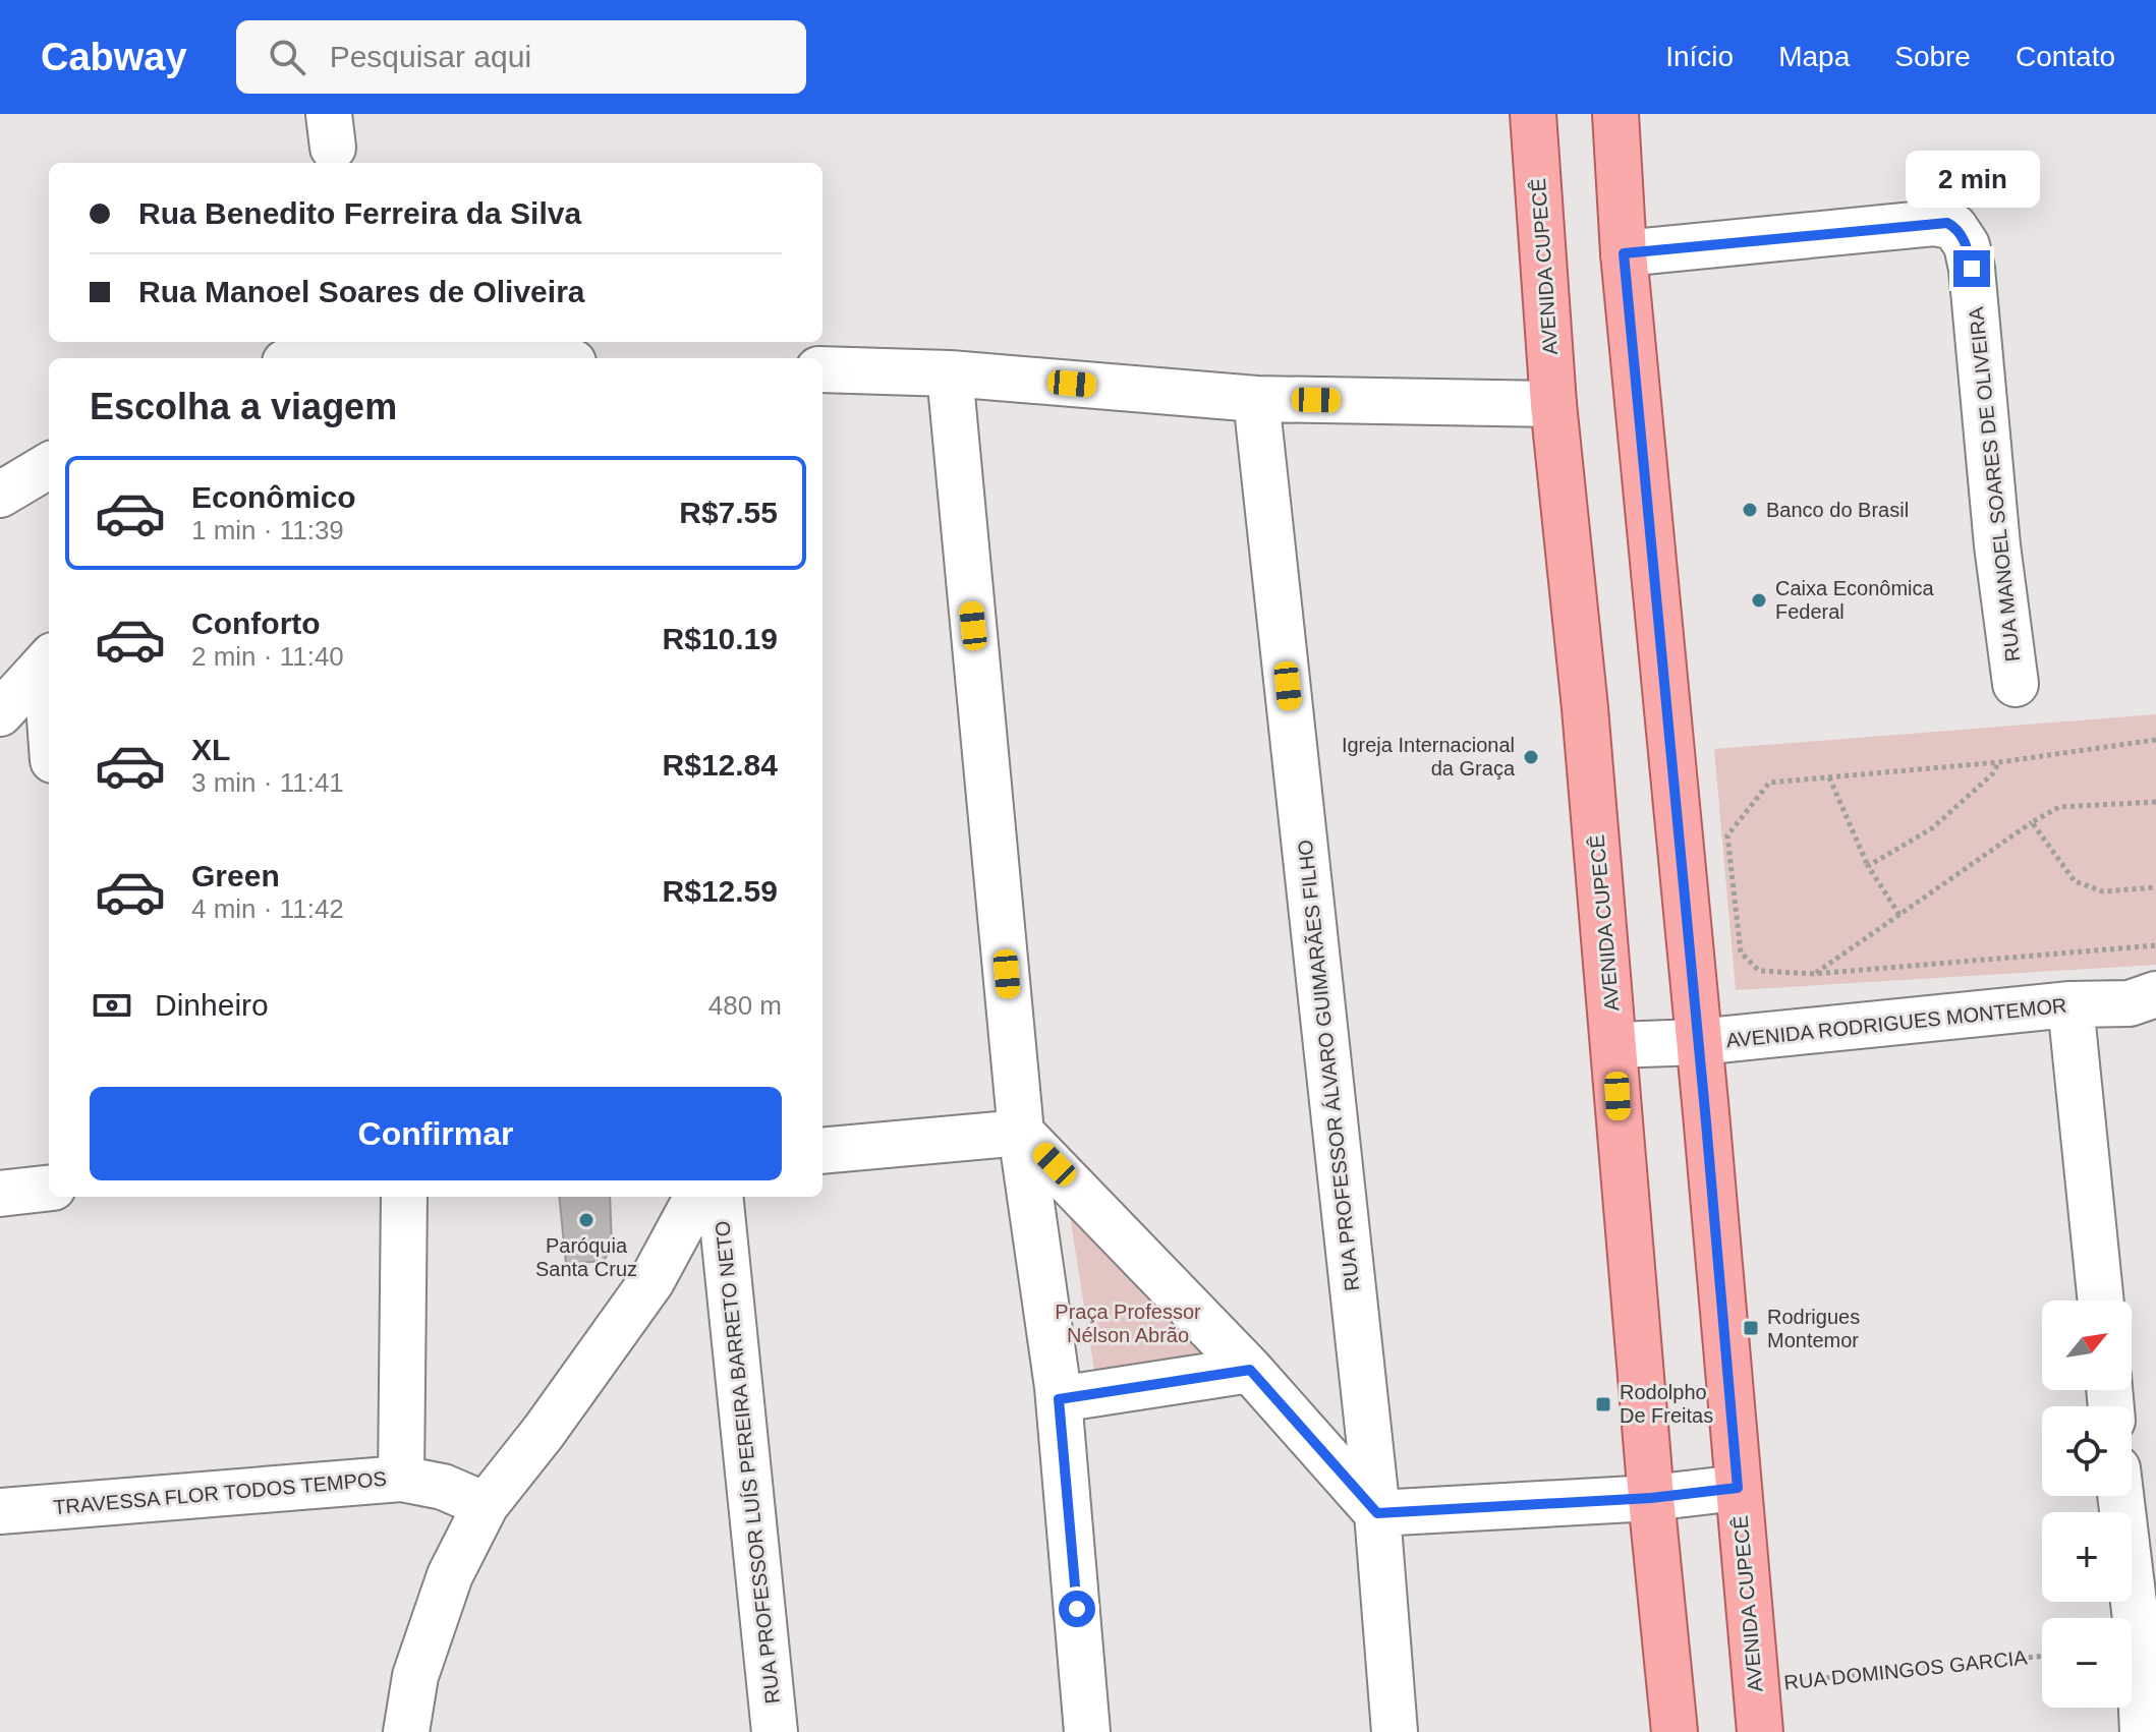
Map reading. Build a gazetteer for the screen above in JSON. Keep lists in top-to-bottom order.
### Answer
{
  "streets": {
    "main road": ["AVENIDA CUPECÊ"],
    "street": [
      "RUA MANOEL SOARES DE OLIVEIRA",
      "AVENIDA RODRIGUES MONTEMOR",
      "RUA PROFESSOR ÁLVARO GUIMARÃES FILHO",
      "RUA PROFESSOR LUÍS PEREIRA BARRETO NETO",
      "TRAVESSA FLOR TODOS TEMPOS"
    ],
    "path": ["RUA DOMINGOS GARCIA"]
  },
  "crossings": [
    ["AVENIDA CUPECÊ", "RUA MANOEL SOARES DE OLIVEIRA"],
    ["AVENIDA CUPECÊ", "AVENIDA RODRIGUES MONTEMOR"],
    ["AVENIDA CUPECÊ", "RUA DOMINGOS GARCIA"]
  ],
  "parks": ["Praça Professor Nélson Abrão"],
  "places": {
    "other": [
      "Banco do Brasil",
      "Caixa Econômica Federal",
      "Igreja Internacional da Graça",
      "Paróquia Santa Cruz"
    ],
    "transit": ["Rodrigues Montemor", "Rodolpho De Freitas"]
  },
  "north": "top right",
  "page": {
    "header": "Cabway",
    "search": "Pesquisar aqui",
    "nav": [
      "Início",
      "Mapa",
      "Sobre",
      "Contato"
    ],
    "bubble": "2 min",
    "banner": ["Rua Benedito Ferreira da Silva", "Rua Manoel Soares de Oliveira"],
    "heading": "Escolha a viagem",
    "list": [
      {
        "name": "Econômico",
        "note": "1 min · 11:39",
        "value": "R$7.55"
      },
      {
        "name": "Conforto",
        "note": "2 min · 11:40",
        "value": "R$10.19"
      },
      {
        "name": "XL",
        "note": "3 min · 11:41",
        "value": "R$12.84"
      },
      {
        "name": "Green",
        "note": "4 min · 11:42",
        "value": "R$12.59"
      }
    ],
    "pay": ["Dinheiro", "480 m"],
    "buttons": "Confirmar",
    "map_buttons": ["+", "−"]
  }
}
